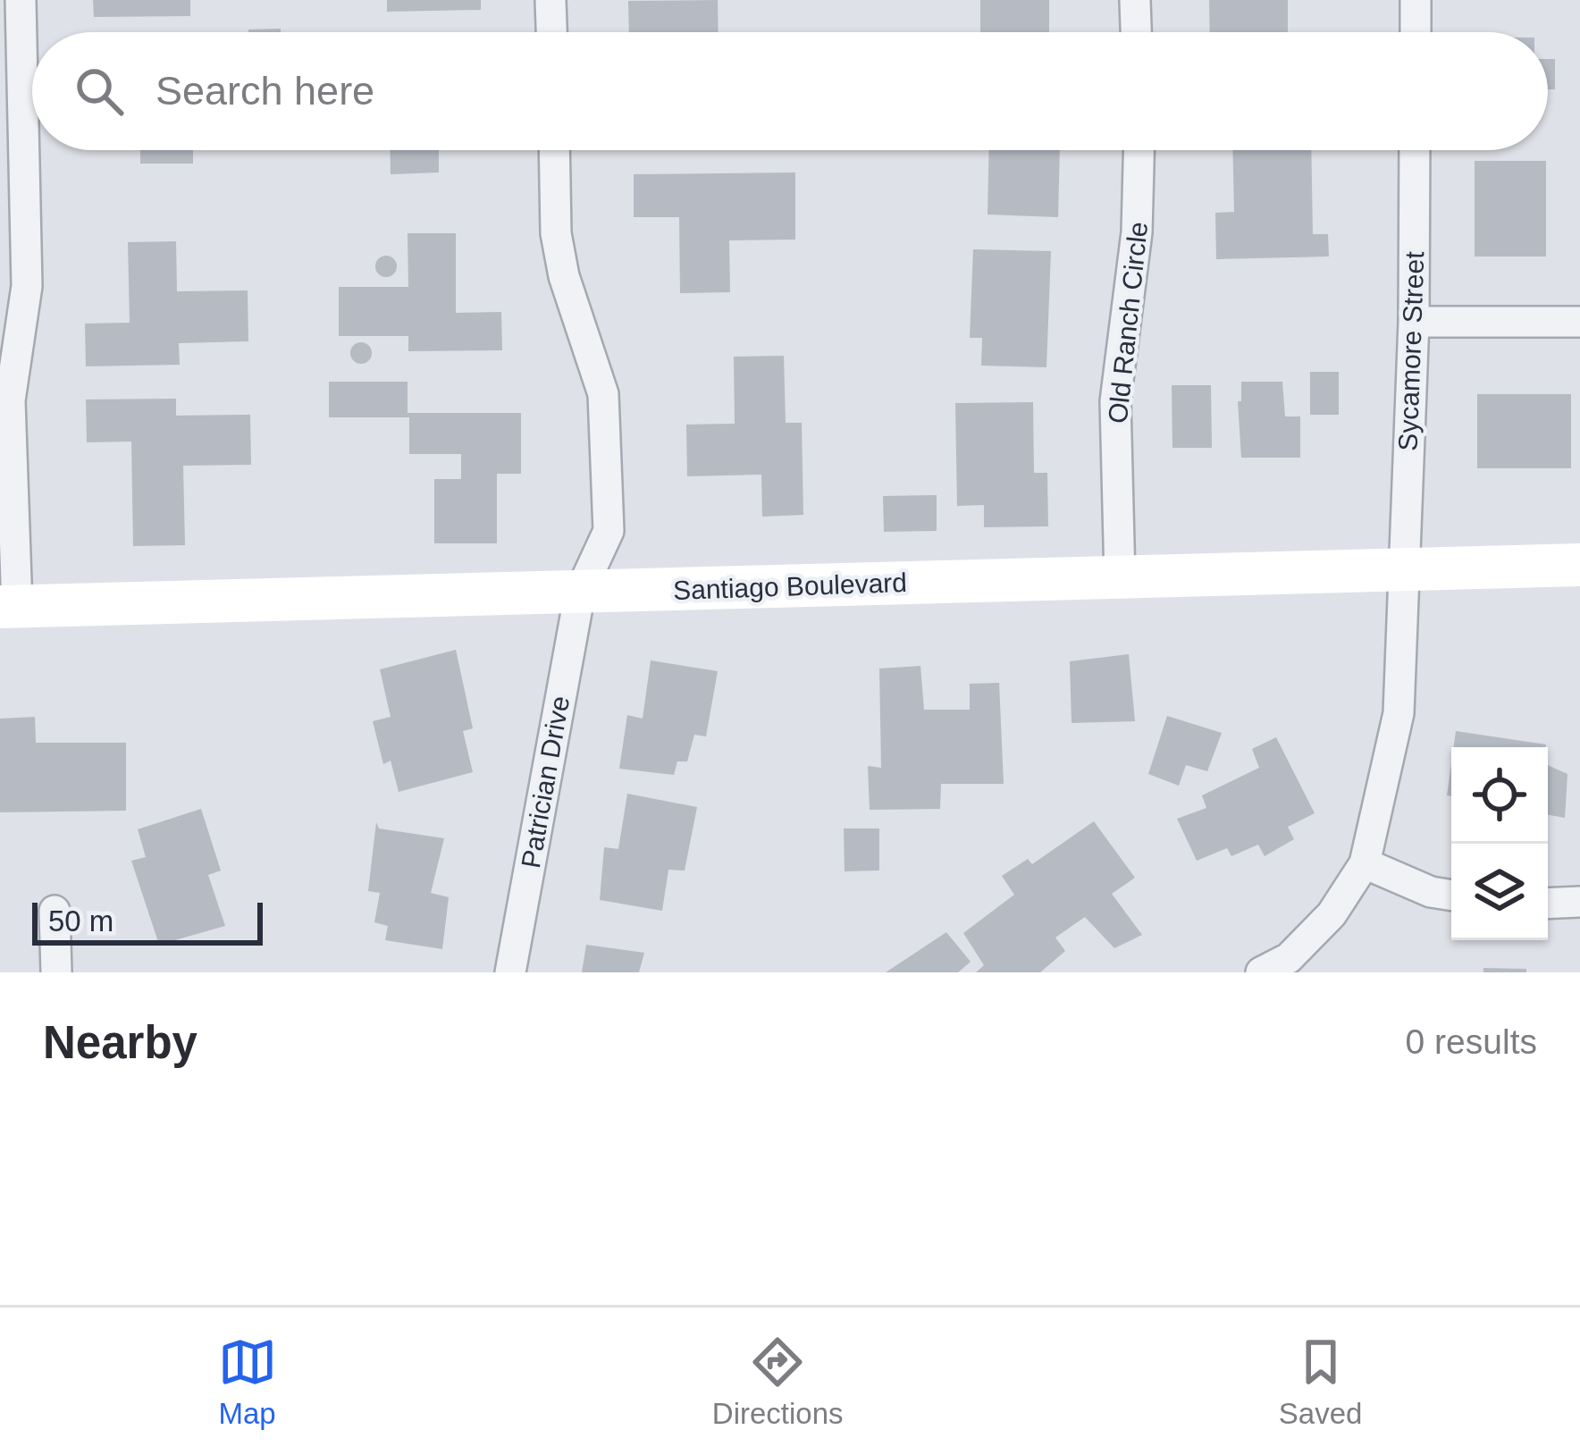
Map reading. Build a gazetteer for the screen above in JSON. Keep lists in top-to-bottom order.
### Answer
{
  "streets": {
    "street": [
      "Old Ranch Circle",
      "Sycamore Street",
      "Santiago Boulevard",
      "Patrician Drive"
    ]
  },
  "crossings": [
    ["Old Ranch Circle", "Santiago Boulevard"],
    ["Sycamore Street", "Santiago Boulevard"],
    ["Santiago Boulevard", "Patrician Drive"]
  ],
  "scale_bar": "50 m",
  "page": {
    "search": "Search here",
    "scale": "50 m",
    "heading": ["Nearby", "0 results"],
    "nav": ["Map", "Directions", "Saved"]
  }
}
